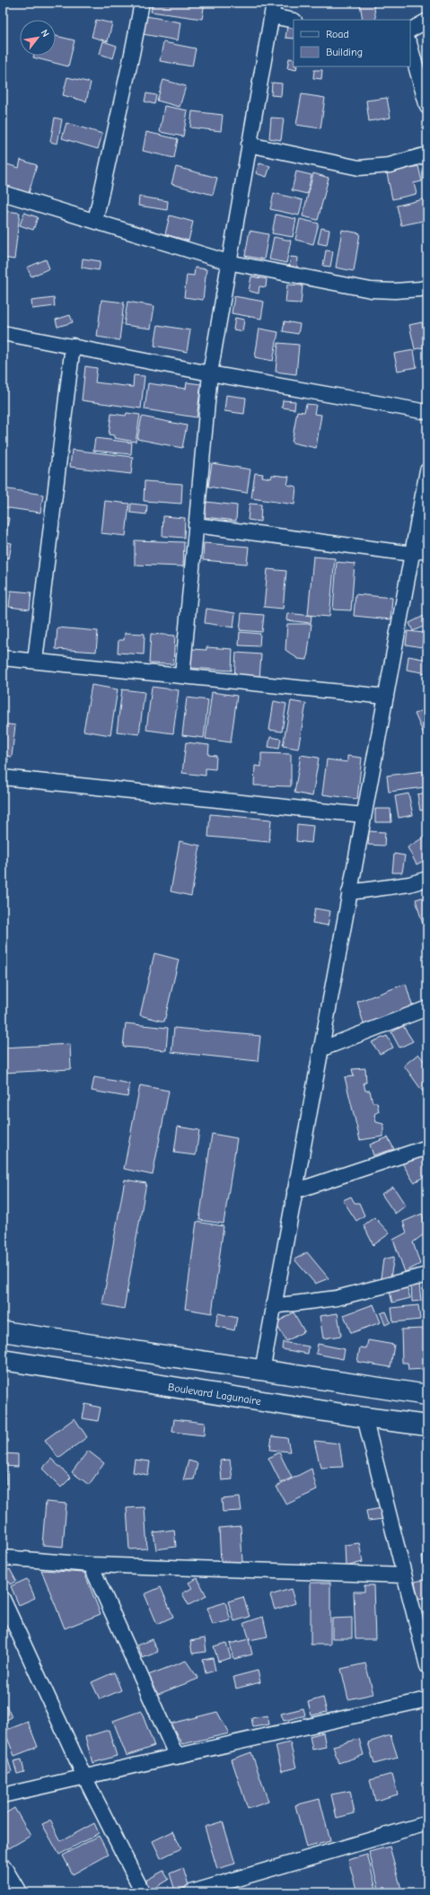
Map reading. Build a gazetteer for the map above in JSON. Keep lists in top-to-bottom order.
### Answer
{
  "streets": {
    "main road": ["Boulevard Lagunaire"]
  },
  "legend": ["Road", "Building"],
  "north": "top right"
}
